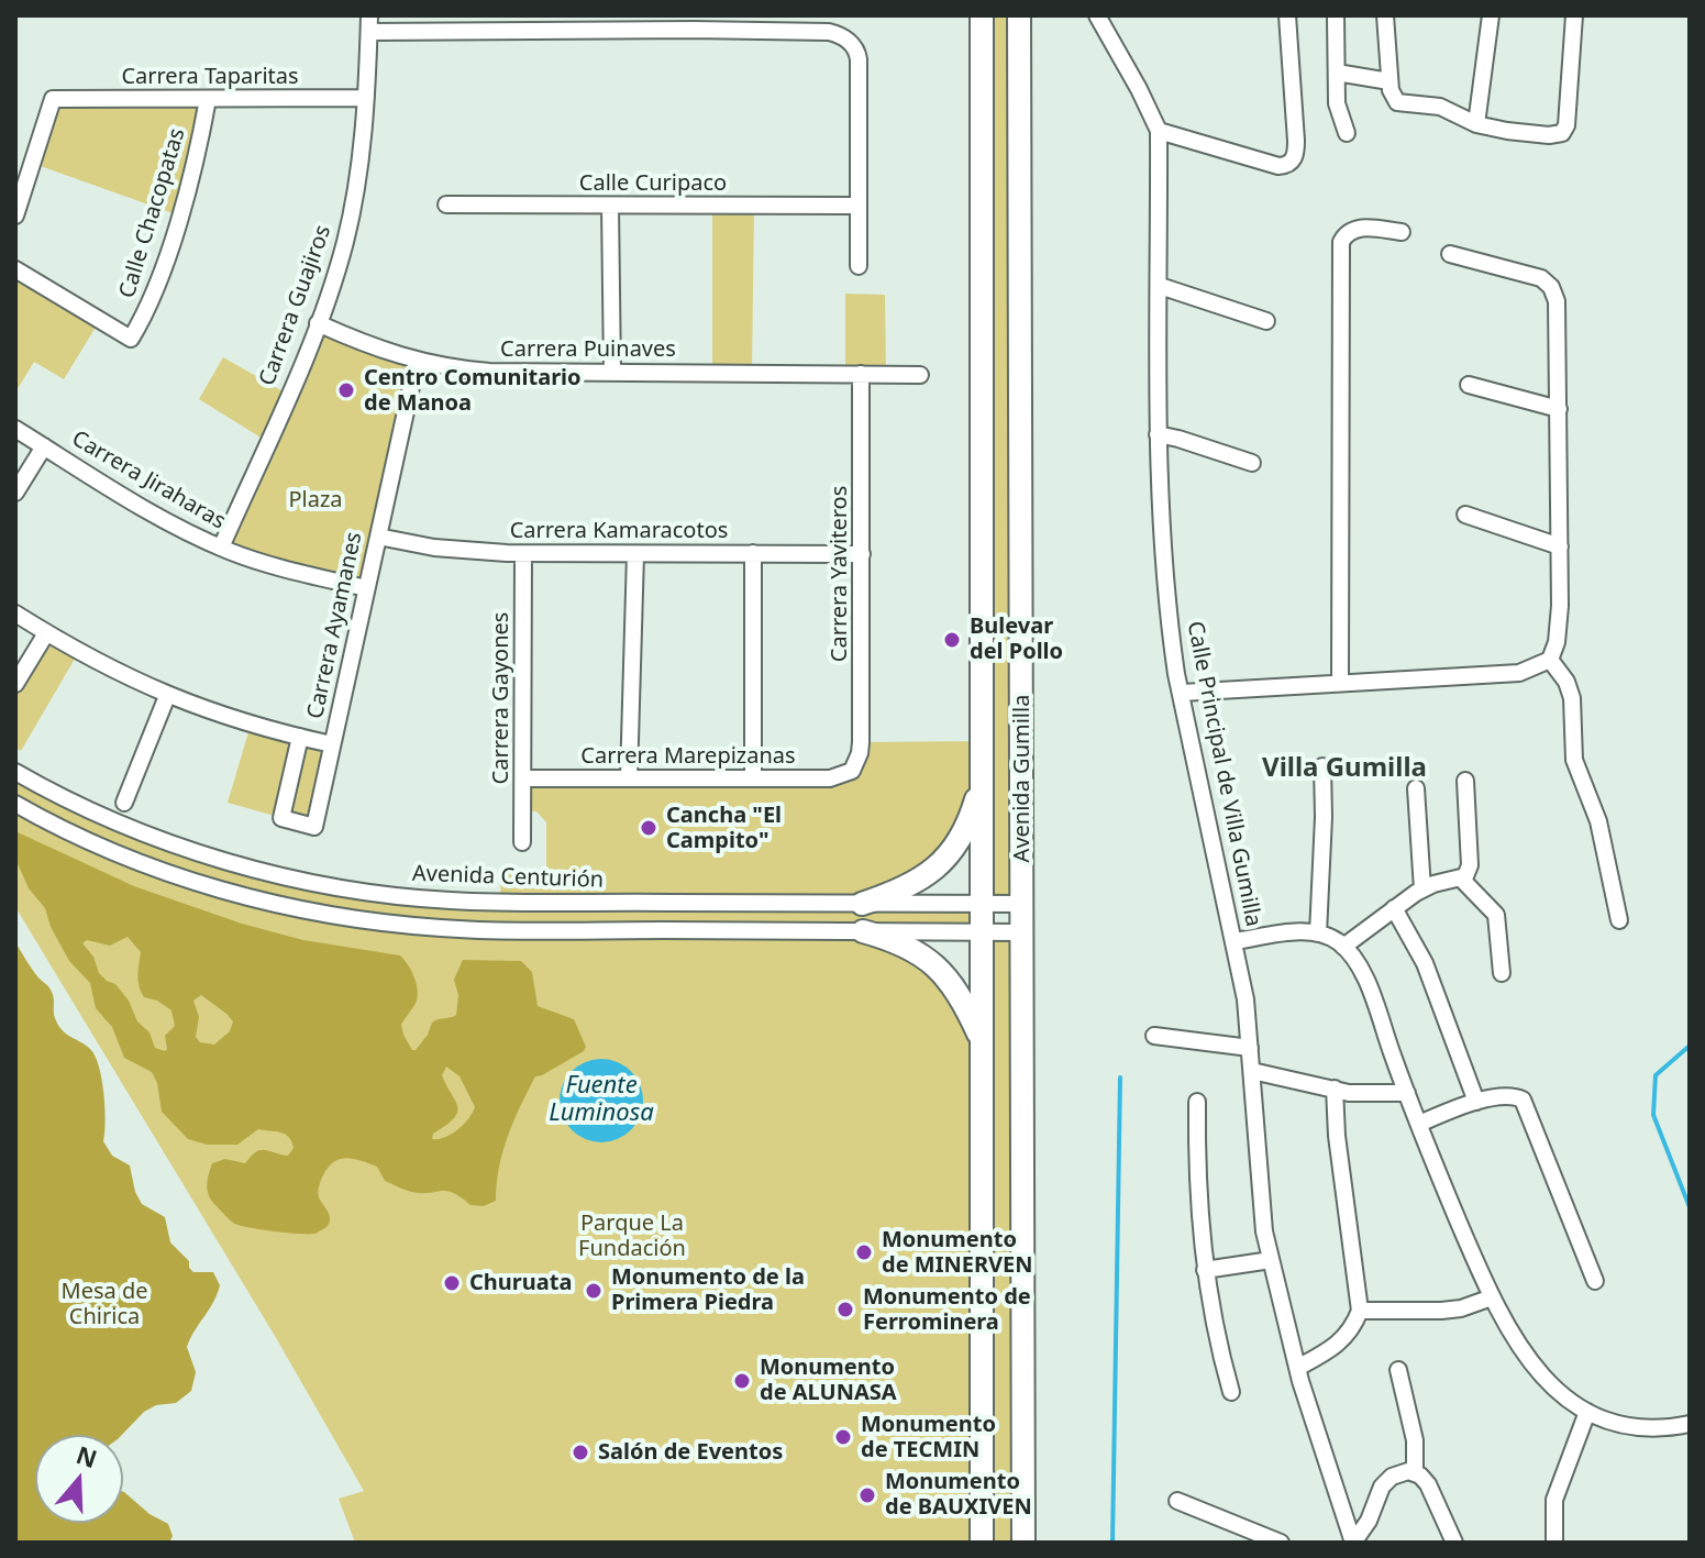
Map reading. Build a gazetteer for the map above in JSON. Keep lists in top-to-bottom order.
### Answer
{
  "streets": {
    "main road": ["Avenida Gumilla"],
    "street": [
      "Carrera Taparitas",
      "Calle Curipaco",
      "Calle Chacopatas",
      "Carrera Guajiros",
      "Carrera Puinaves",
      "Carrera Jiraharas",
      "Carrera Kamaracotos",
      "Carrera Yaviteros",
      "Carrera Ayamanes",
      "Carrera Gayones",
      "Carrera Marepizanas",
      "Calle Principal de Villa Gumilla",
      "Avenida Centurión"
    ]
  },
  "crossings": [
    ["Carrera Taparitas", "Calle Chacopatas"],
    ["Carrera Taparitas", "Carrera Guajiros"],
    ["Carrera Guajiros", "Carrera Puinaves"],
    ["Carrera Guajiros", "Carrera Jiraharas"],
    ["Carrera Puinaves", "Carrera Yaviteros"],
    ["Carrera Puinaves", "Carrera Ayamanes"],
    ["Carrera Jiraharas", "Carrera Ayamanes"],
    ["Carrera Kamaracotos", "Carrera Yaviteros"],
    ["Carrera Kamaracotos", "Carrera Ayamanes"],
    ["Carrera Kamaracotos", "Carrera Gayones"],
    ["Carrera Yaviteros", "Carrera Marepizanas"],
    ["Carrera Gayones", "Carrera Marepizanas"],
    ["Avenida Gumilla", "Avenida Centurión"]
  ],
  "districts": ["Villa Gumilla"],
  "water": ["Fuente Luminosa"],
  "parks": ["Plaza", "Parque La Fundación", "Mesa de Chirica"],
  "places": [
    "Centro Comunitario de Manoa",
    "Bulevar del Pollo",
    "Cancha \"El Campito\"",
    "Monumento de MINERVEN",
    "Churuata",
    "Monumento de la Primera Piedra",
    "Monumento de Ferrominera",
    "Monumento de ALUNASA",
    "Monumento de TECMIN",
    "Salón de Eventos",
    "Monumento de BAUXIVEN"
  ],
  "north": "top"
}
